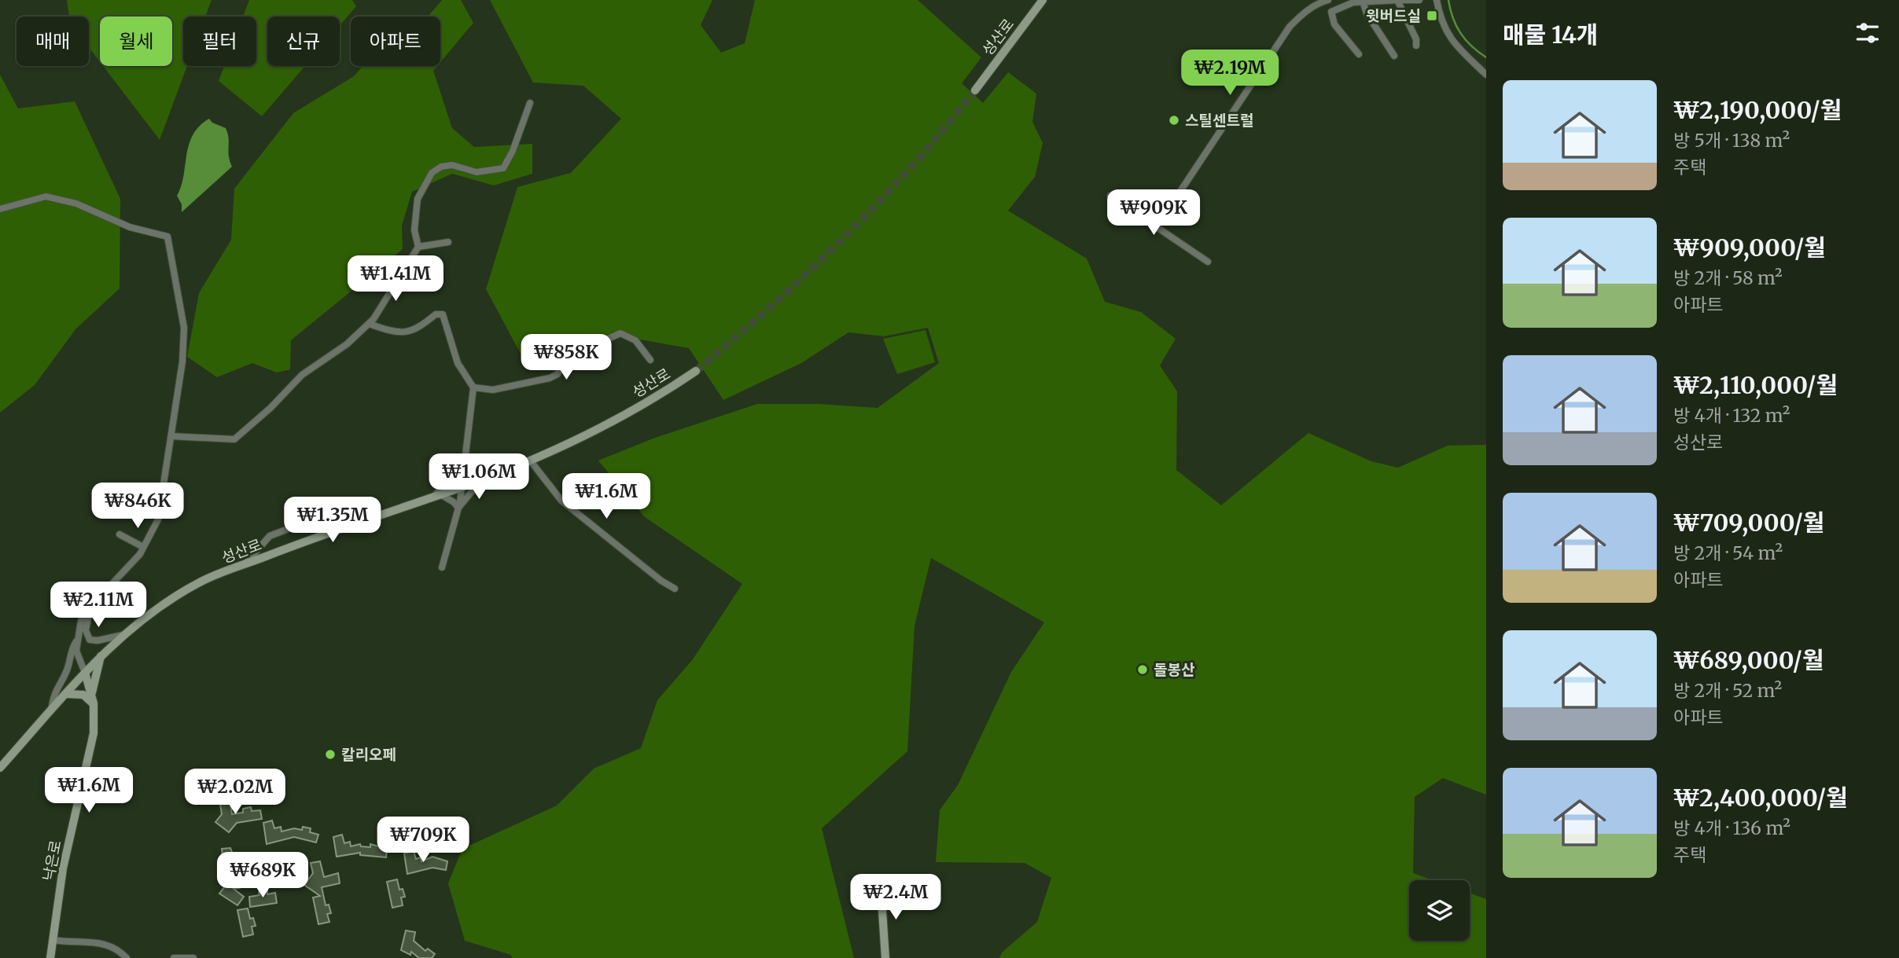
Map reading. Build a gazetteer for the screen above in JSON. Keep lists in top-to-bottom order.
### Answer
{
  "streets": {
    "main road": ["성산로", "낙은로"]
  },
  "crossings": [
    ["성산로", "낙은로"]
  ],
  "places": {
    "transit": ["윗버드실"],
    "other": ["스틸센트럴", "돌봉산", "칼리오페"]
  },
  "page": {
    "heading": "매물 14개",
    "chip": [
      "매매",
      "월세",
      "필터",
      "신규",
      "아파트"
    ],
    "price": [
      "₩2.19M",
      "₩909K",
      "₩1.41M",
      "₩858K",
      "₩1.06M",
      "₩1.6M",
      "₩846K",
      "₩1.35M",
      "₩2.11M",
      "₩1.6M",
      "₩2.02M",
      "₩709K",
      "₩689K",
      "₩2.4M"
    ],
    "list": [
      {
        "name": "₩2,190,000/월",
        "note": "방 5개 · 138 m² · 주택"
      },
      {
        "name": "₩909,000/월",
        "note": "방 2개 · 58 m² · 아파트"
      },
      {
        "name": "₩2,110,000/월",
        "note": "방 4개 · 132 m² · 성산로"
      },
      {
        "name": "₩709,000/월",
        "note": "방 2개 · 54 m² · 아파트"
      },
      {
        "name": "₩689,000/월",
        "note": "방 2개 · 52 m² · 아파트"
      },
      {
        "name": "₩2,400,000/월",
        "note": "방 4개 · 136 m² · 주택"
      }
    ]
  }
}
